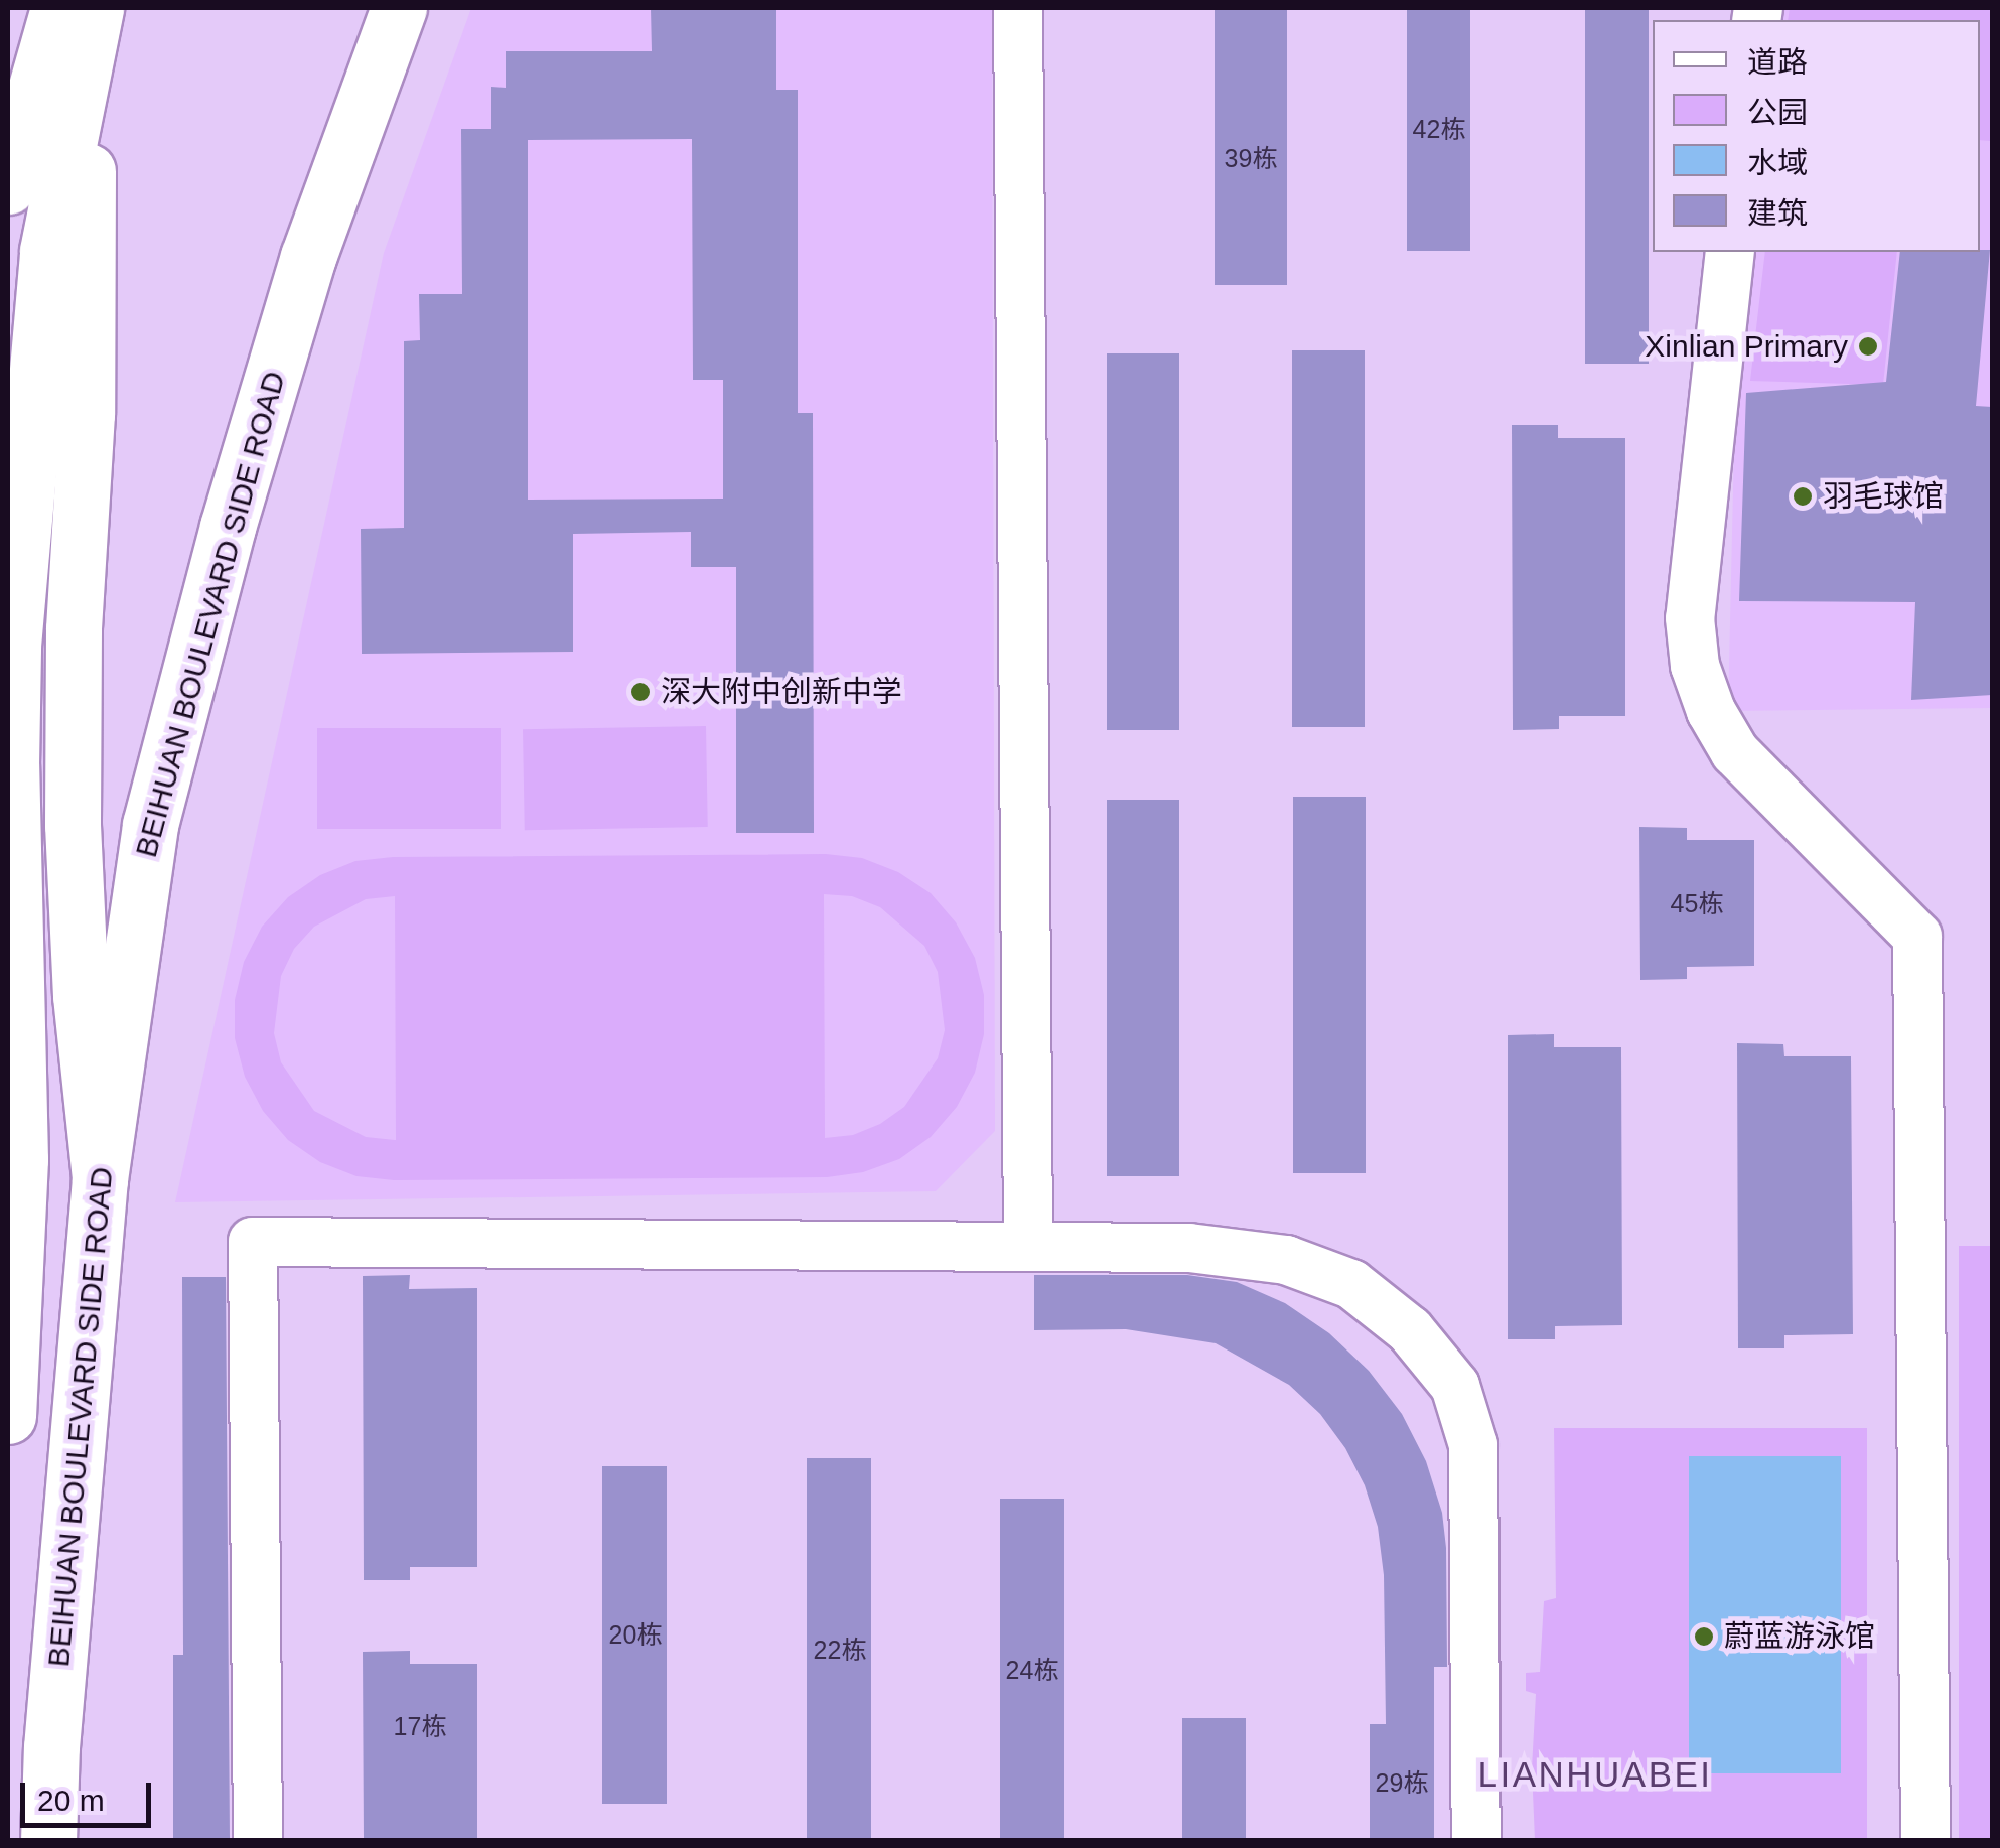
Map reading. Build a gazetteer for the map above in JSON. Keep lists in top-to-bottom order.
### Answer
{
  "streets": {
    "main road": ["BEIHUAN BOULEVARD SIDE ROAD"]
  },
  "districts": ["LIANHUABEI"],
  "places": [
    "Xinlian Primary",
    "羽毛球馆",
    "深大附中创新中学",
    "蔚蓝游泳馆"
  ],
  "house_numbers": [
    "42栋",
    "39栋",
    "45栋",
    "20栋",
    "22栋",
    "24栋",
    "17栋",
    "29栋"
  ],
  "legend": [
    "道路",
    "公园",
    "水域",
    "建筑"
  ],
  "scale_bar": "20 m"
}
